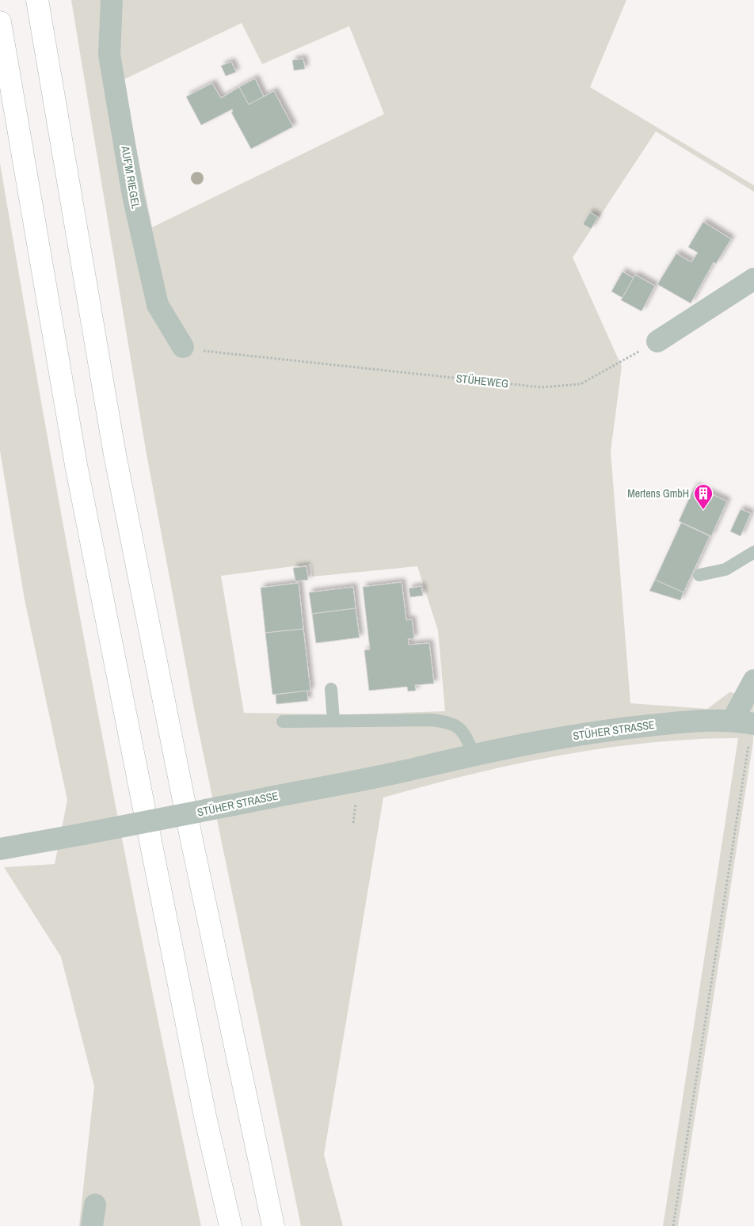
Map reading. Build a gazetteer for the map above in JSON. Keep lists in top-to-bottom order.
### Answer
{
  "streets": {
    "street": ["AUF'M RIEGEL", "STÜHER STRASSE"],
    "path": ["STÜHEWEG"]
  },
  "crossings": [
    ["AUF'M RIEGEL", "STÜHEWEG"]
  ],
  "places": {
    "building": ["Mertens GmbH"]
  }
}
